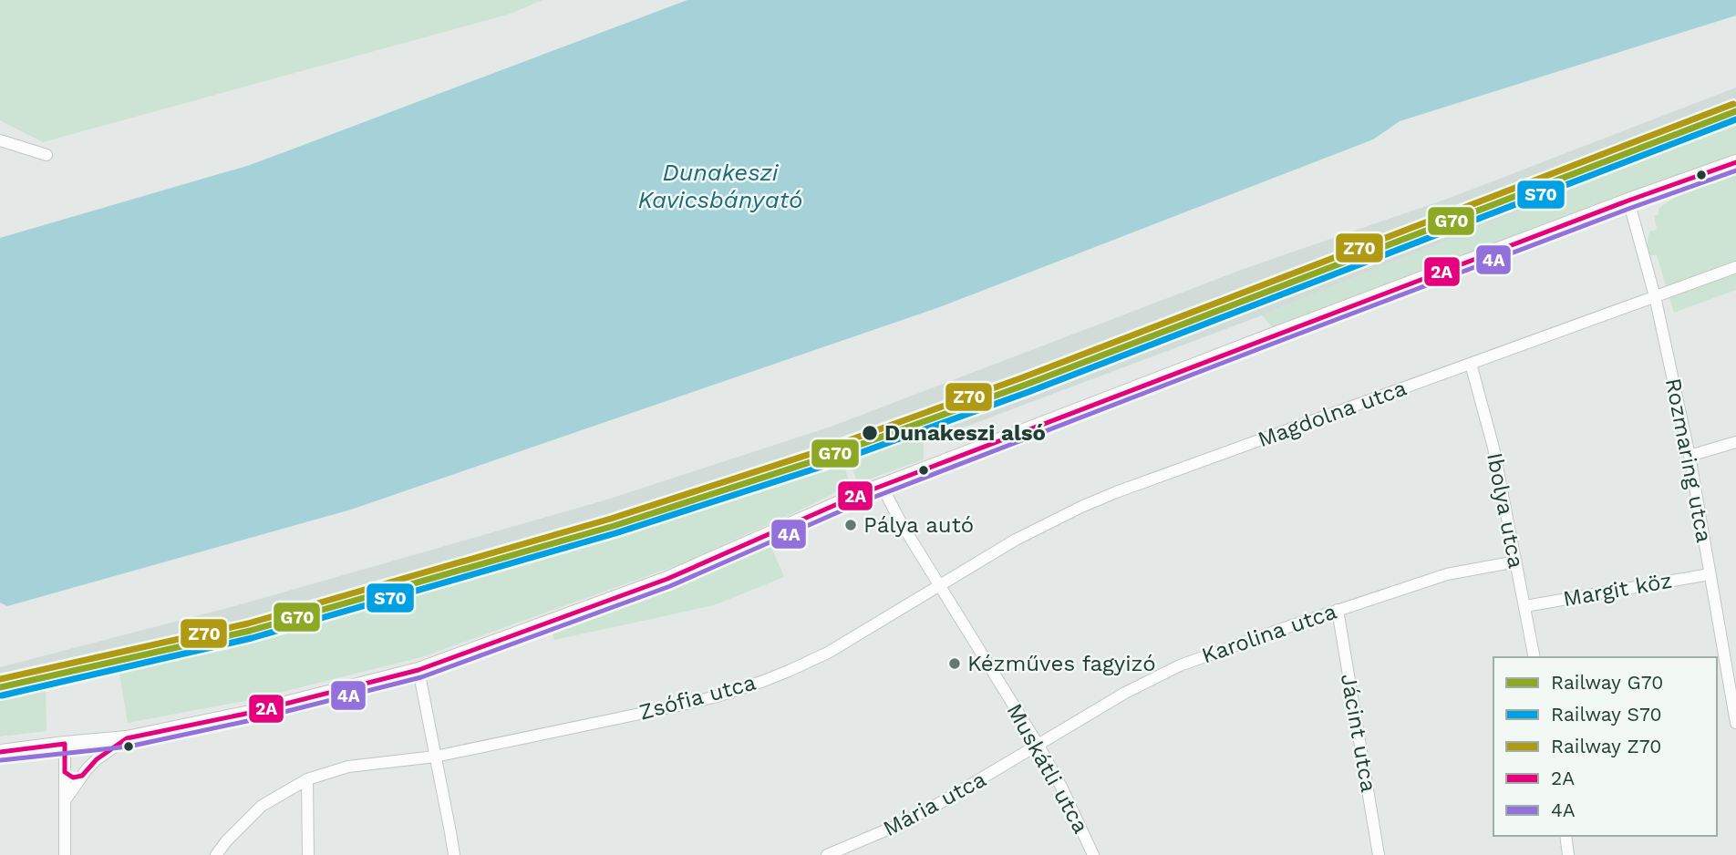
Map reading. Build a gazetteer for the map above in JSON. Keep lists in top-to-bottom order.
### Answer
{
  "streets": {
    "street": [
      "Magdolna utca",
      "Rozmaring utca",
      "Ibolya utca",
      "Margit köz",
      "Karolina utca",
      "Zsófia utca",
      "Jácint utca",
      "Muskátli utca",
      "Mária utca"
    ]
  },
  "crossings": [
    ["Magdolna utca", "Rozmaring utca"],
    ["Magdolna utca", "Ibolya utca"],
    ["Magdolna utca", "Zsófia utca"],
    ["Magdolna utca", "Muskátli utca"],
    ["Rozmaring utca", "Margit köz"],
    ["Ibolya utca", "Margit köz"],
    ["Ibolya utca", "Karolina utca"],
    ["Karolina utca", "Jácint utca"],
    ["Karolina utca", "Muskátli utca"],
    ["Karolina utca", "Mária utca"],
    ["Zsófia utca", "Muskátli utca"],
    ["Muskátli utca", "Mária utca"]
  ],
  "water": ["Dunakeszi Kavicsbányató"],
  "places": ["Dunakeszi alsó", "Pálya autó", "Kézműves fagyizó"],
  "lines": [
    "rail line Z70",
    "rail line G70",
    "rail line S70",
    "transit line 2A",
    "transit line 4A"
  ],
  "legend": [
    "Railway G70",
    "Railway S70",
    "Railway Z70",
    "2A",
    "4A"
  ]
}
